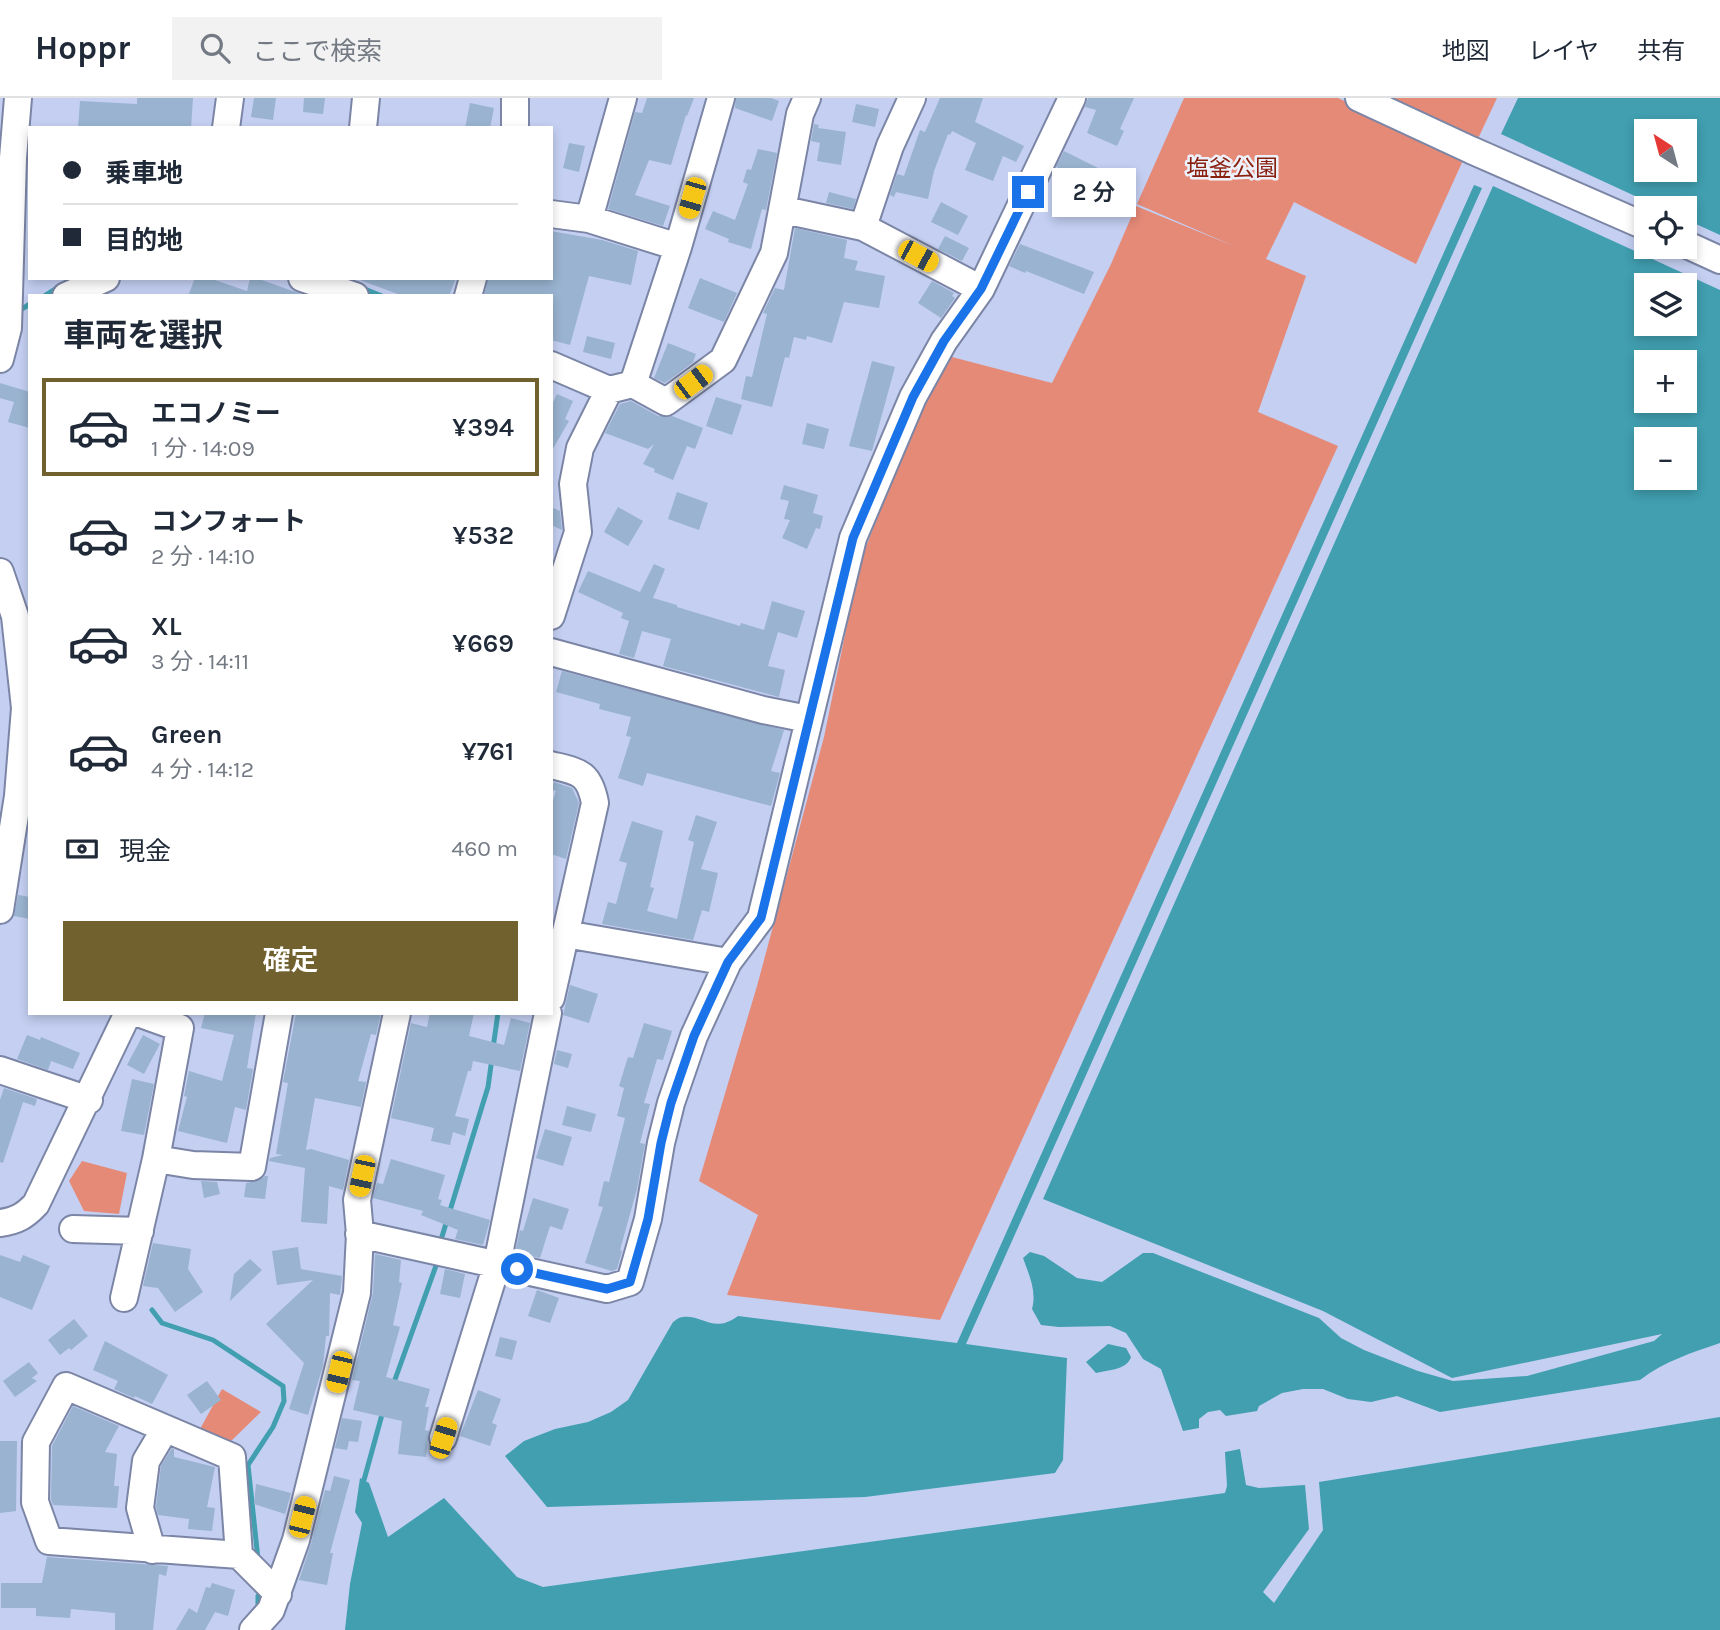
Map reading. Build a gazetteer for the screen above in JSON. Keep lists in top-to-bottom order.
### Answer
{
  "parks": ["塩釜公園"],
  "north": "top left",
  "page": {
    "header": "Hoppr",
    "search": "ここで検索",
    "nav": ["地図", "レイヤ", "共有"],
    "map_buttons": ["+", "−"],
    "banner": ["乗車地", "目的地"],
    "bubble": "2 分",
    "heading": "車両を選択",
    "list": [
      {
        "name": "エコノミー",
        "note": "1 分 · 14:09",
        "value": "¥394"
      },
      {
        "name": "コンフォート",
        "note": "2 分 · 14:10",
        "value": "¥532"
      },
      {
        "name": "XL",
        "note": "3 分 · 14:11",
        "value": "¥669"
      },
      {
        "name": "Green",
        "note": "4 分 · 14:12",
        "value": "¥761"
      }
    ],
    "pay": ["現金", "460 m"],
    "buttons": "確定"
  }
}
